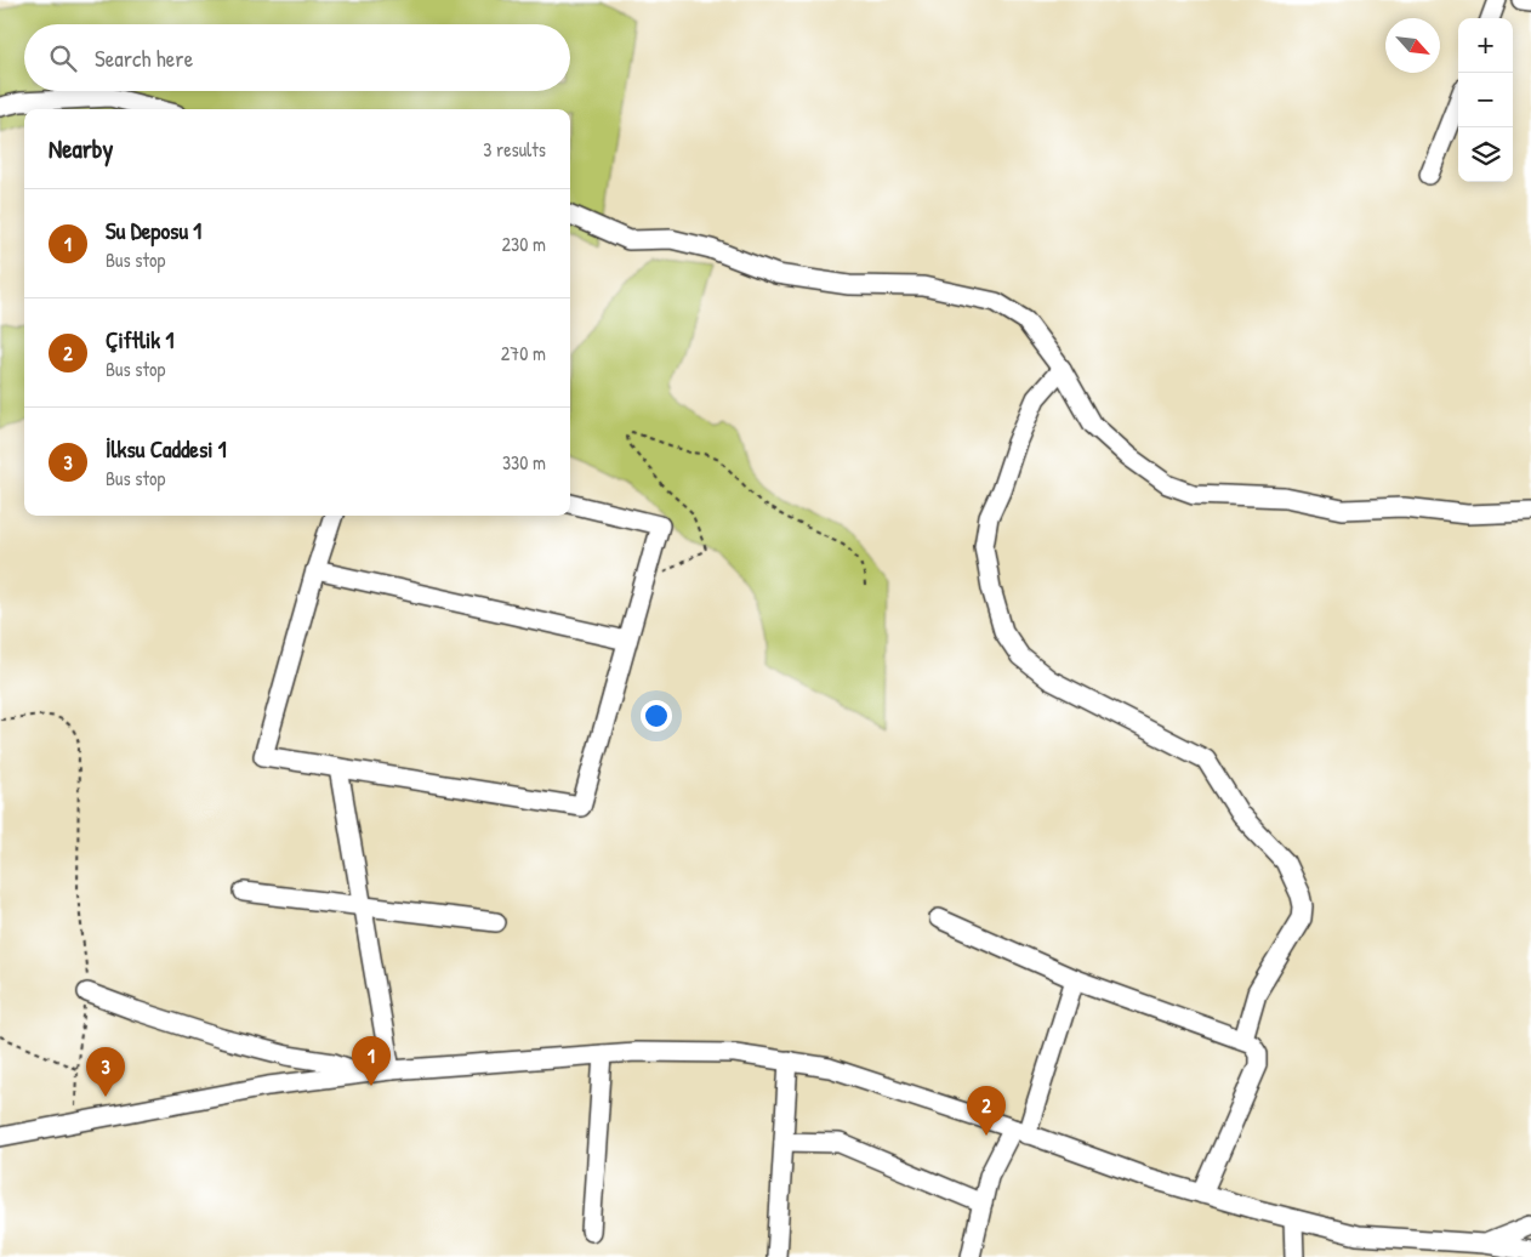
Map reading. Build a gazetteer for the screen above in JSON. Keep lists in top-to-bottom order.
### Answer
{
  "north": "bottom right",
  "page": {
    "map_buttons": ["+", "−"],
    "search": "Search here",
    "heading": ["Nearby", "3 results"],
    "list": [
      {
        "mark": "1",
        "name": "Su Deposu 1",
        "note": "Bus stop",
        "value": "230 m"
      },
      {
        "mark": "2",
        "name": "Çiftlik 1",
        "note": "Bus stop",
        "value": "270 m"
      },
      {
        "mark": "3",
        "name": "İlksu Caddesi 1",
        "note": "Bus stop",
        "value": "330 m"
      }
    ],
    "pins": ["1", "3", "2"]
  }
}
